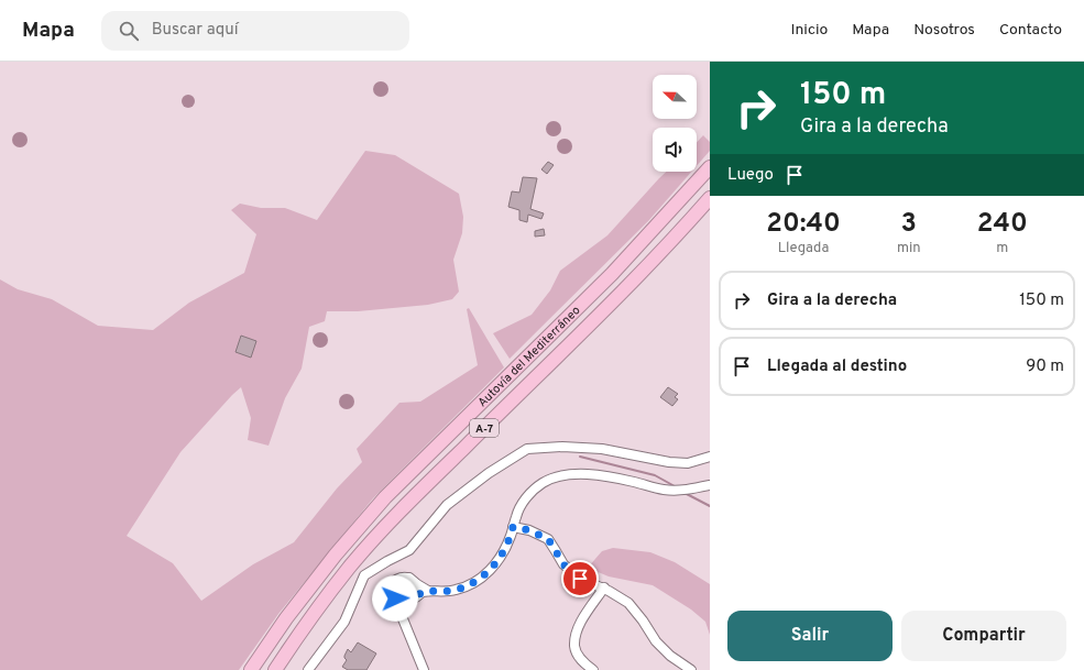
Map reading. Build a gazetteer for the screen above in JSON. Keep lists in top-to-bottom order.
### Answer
{
  "streets": {
    "highway": ["Autovía del Mediterráneo", "A-7"]
  },
  "north": "left",
  "page": {
    "header": "Mapa",
    "search": "Buscar aquí",
    "nav": [
      "Inicio",
      "Mapa",
      "Nosotros",
      "Contacto"
    ],
    "turn": ["150 m", "Gira a la derecha"],
    "then": "Luego",
    "eta": [
      "20:40",
      "Llegada",
      "3",
      "min",
      "240",
      "m"
    ],
    "list": [
      {
        "name": "Gira a la derecha",
        "value": "150 m"
      },
      {
        "name": "Llegada al destino",
        "value": "90 m"
      }
    ],
    "buttons": ["Salir", "Compartir"]
  }
}
